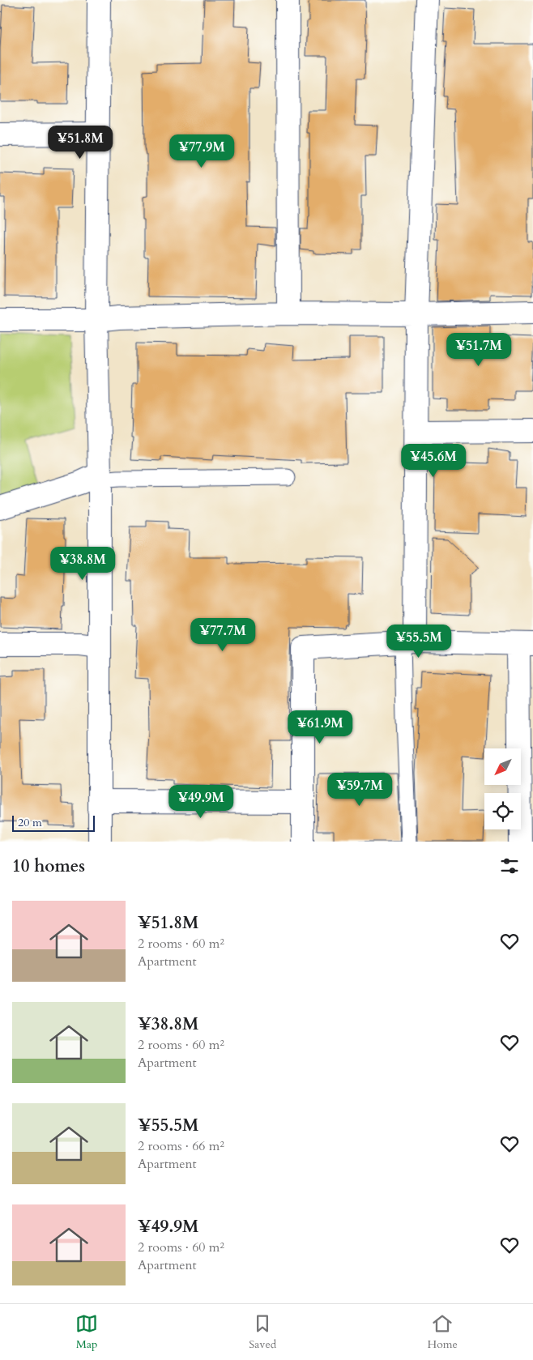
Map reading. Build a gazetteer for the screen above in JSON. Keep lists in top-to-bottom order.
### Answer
{
  "scale_bar": "20 m",
  "north": "bottom left",
  "page": {
    "price": [
      "¥51.8M",
      "¥77.9M",
      "¥51.7M",
      "¥45.6M",
      "¥38.8M",
      "¥77.7M",
      "¥55.5M",
      "¥61.9M",
      "¥59.7M",
      "¥49.9M"
    ],
    "scale": "20 m",
    "heading": "10 homes",
    "list": [
      {
        "name": "¥51.8M",
        "note": "2 rooms · 60 m² · Apartment"
      },
      {
        "name": "¥38.8M",
        "note": "2 rooms · 60 m² · Apartment"
      },
      {
        "name": "¥55.5M",
        "note": "2 rooms · 66 m² · Apartment"
      },
      {
        "name": "¥49.9M",
        "note": "2 rooms · 60 m² · Apartment"
      }
    ],
    "tabs": ["Map", "Saved", "Home"]
  }
}
